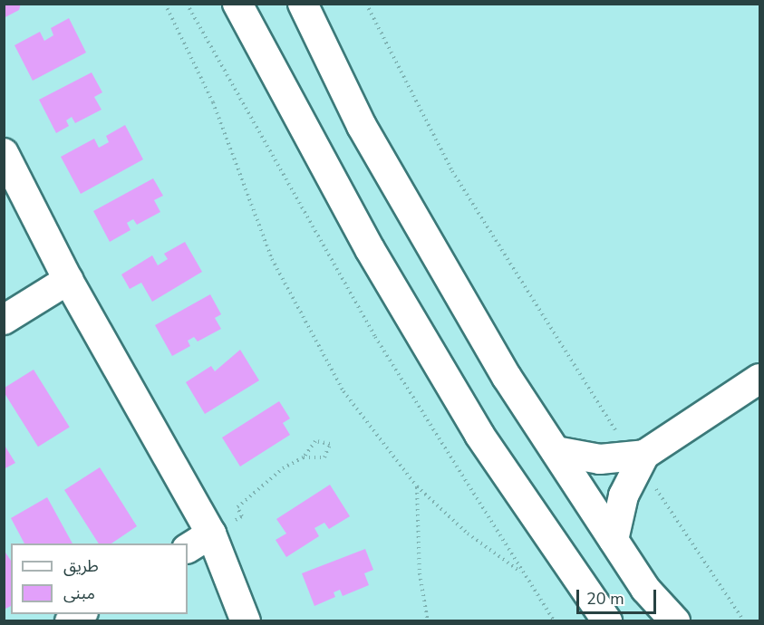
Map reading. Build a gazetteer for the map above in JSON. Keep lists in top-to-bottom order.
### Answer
{
  "legend": ["طريق", "مبنى"],
  "scale_bar": "20 m"
}
